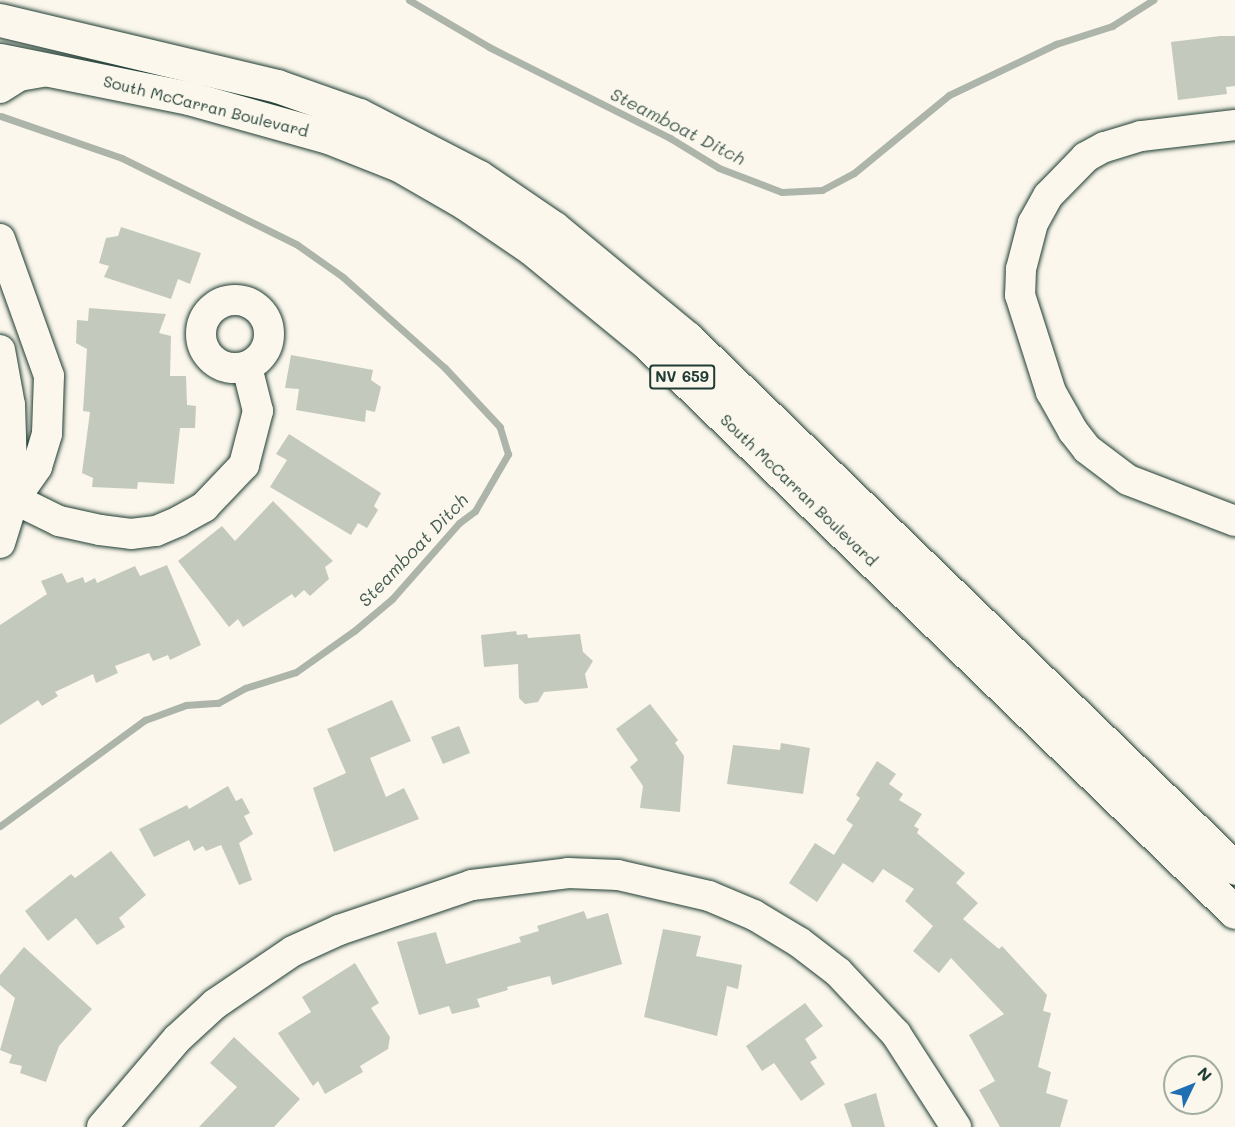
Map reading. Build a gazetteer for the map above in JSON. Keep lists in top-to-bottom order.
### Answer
{
  "streets": {
    "main road": ["South McCarran Boulevard", "NV 659"]
  },
  "water": ["Steamboat Ditch"],
  "north": "top right"
}
